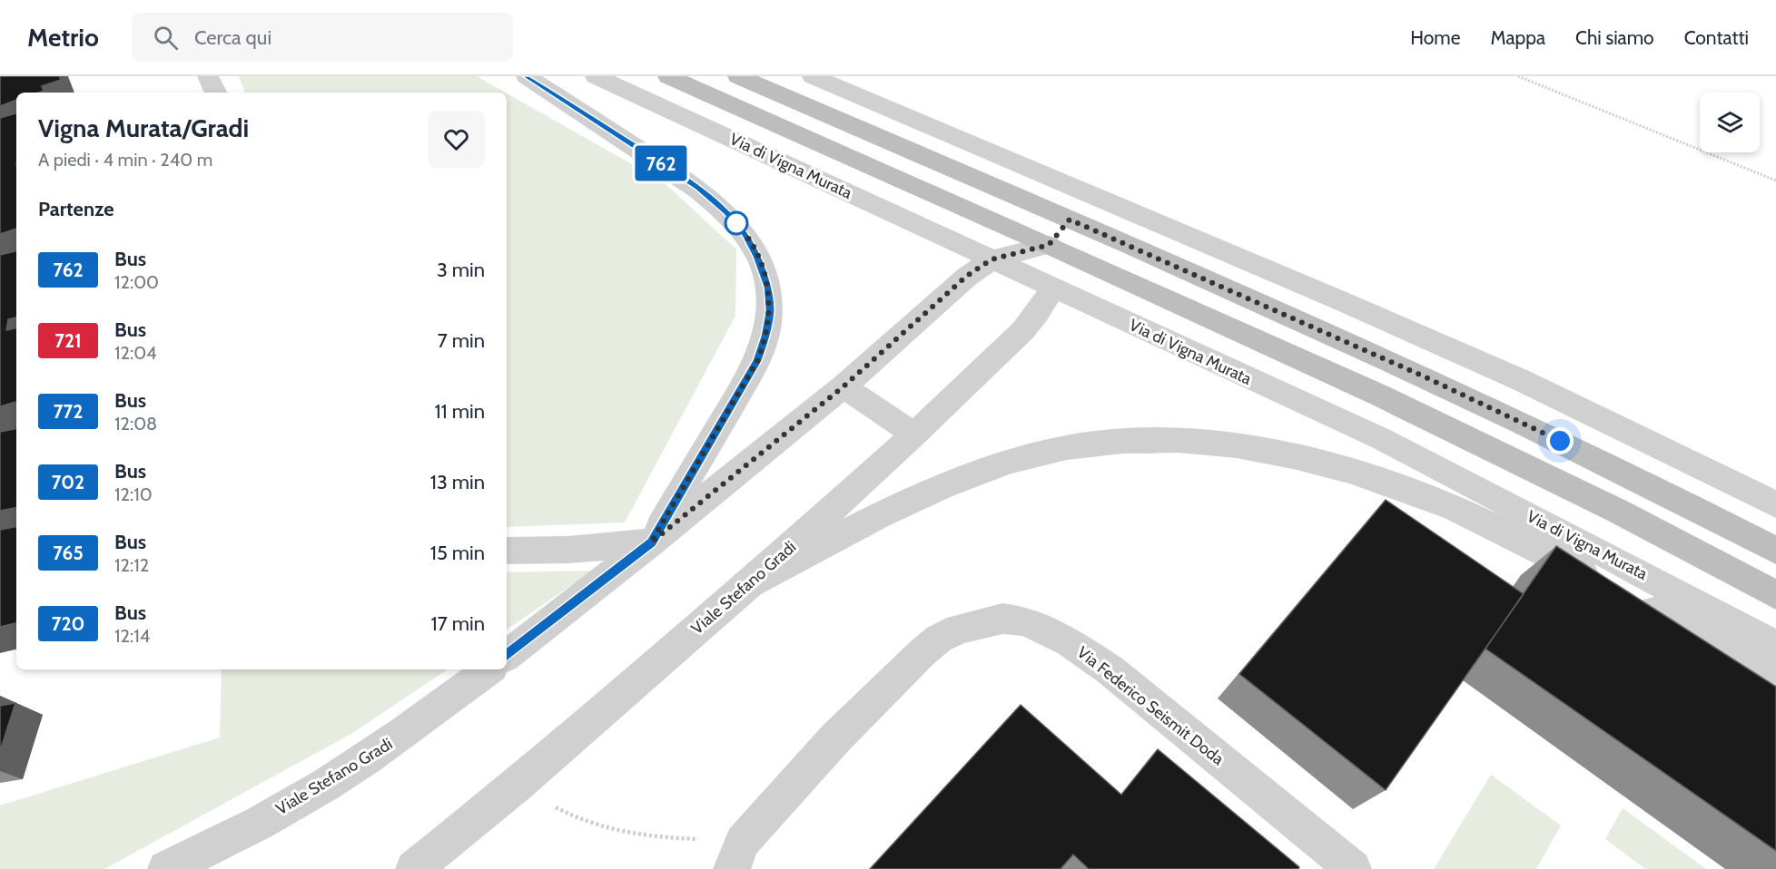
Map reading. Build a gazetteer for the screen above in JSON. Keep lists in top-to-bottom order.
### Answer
{
  "streets": {
    "main road": ["Via di Vigna Murata"],
    "street": ["Viale Stefano Gradi", "Via Federico Seismit Doda"]
  },
  "crossings": [
    ["Via di Vigna Murata", "Viale Stefano Gradi"]
  ],
  "lines": ["bus line 762"],
  "page": {
    "header": "Metrio",
    "search": "Cerca qui",
    "nav": [
      "Home",
      "Mappa",
      "Chi siamo",
      "Contatti"
    ],
    "on_map": "762",
    "heading": [
      ["Vigna Murata/Gradi", "A piedi · 4 min · 240 m"],
      "Partenze"
    ],
    "list": [
      {
        "mark": "762",
        "name": "Bus",
        "note": "12:00",
        "value": "3 min"
      },
      {
        "mark": "721",
        "name": "Bus",
        "note": "12:04",
        "value": "7 min"
      },
      {
        "mark": "772",
        "name": "Bus",
        "note": "12:08",
        "value": "11 min"
      },
      {
        "mark": "702",
        "name": "Bus",
        "note": "12:10",
        "value": "13 min"
      },
      {
        "mark": "765",
        "name": "Bus",
        "note": "12:12",
        "value": "15 min"
      },
      {
        "mark": "720",
        "name": "Bus",
        "note": "12:14",
        "value": "17 min"
      }
    ]
  }
}
